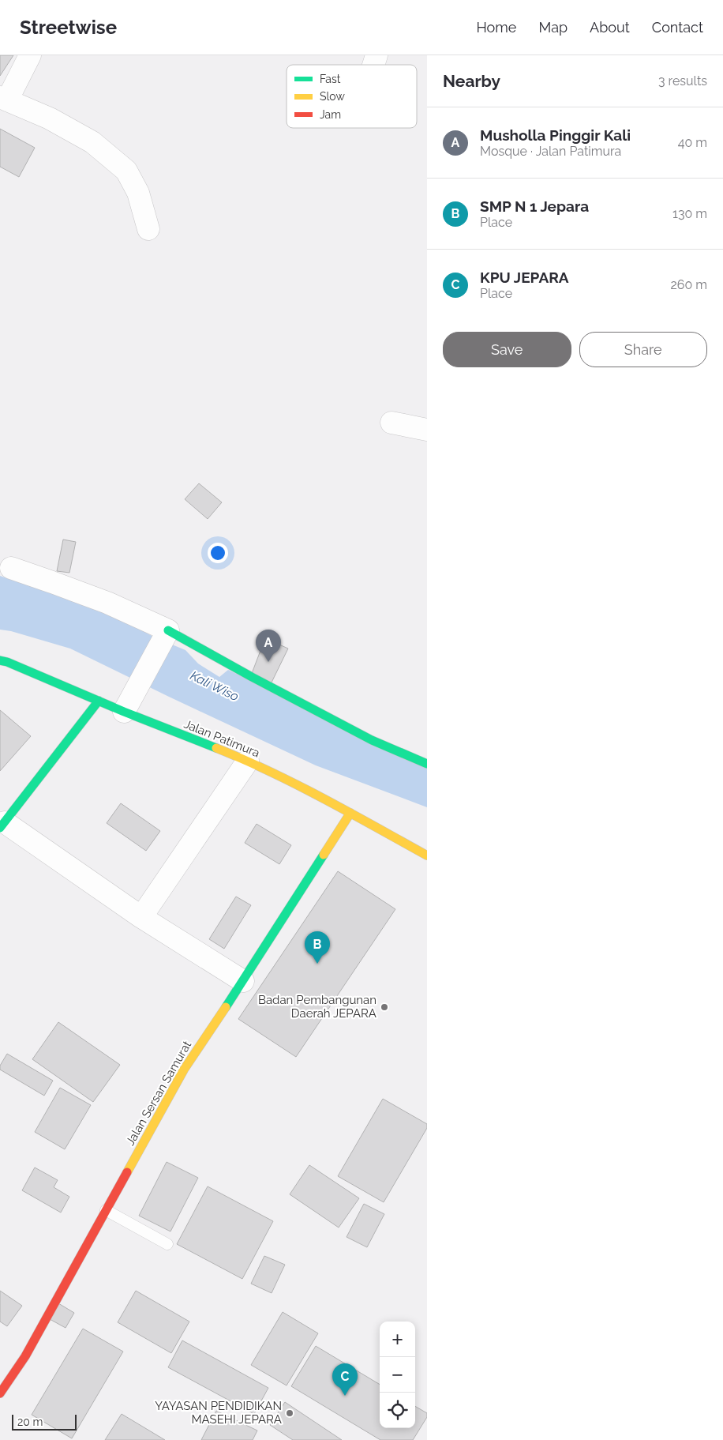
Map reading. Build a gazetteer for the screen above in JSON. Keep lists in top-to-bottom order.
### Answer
{
  "streets": {
    "street": ["Jalan Patimura", "Jalan Sersan Samurat"]
  },
  "crossings": [
    ["Jalan Patimura", "Jalan Sersan Samurat"]
  ],
  "water": ["Kali Wiso"],
  "places": ["Badan Pembangunan Daerah JEPARA", "YAYASAN PENDIDIKAN MASEHI JEPARA"],
  "legend": ["Fast", "Slow", "Jam"],
  "scale_bar": "20 m",
  "page": {
    "header": "Streetwise",
    "nav": [
      "Home",
      "Map",
      "About",
      "Contact"
    ],
    "heading": ["Nearby", "3 results"],
    "list": [
      {
        "mark": "A",
        "name": "Musholla Pinggir Kali",
        "note": "Mosque · Jalan Patimura",
        "value": "40 m"
      },
      {
        "mark": "B",
        "name": "SMP N 1 Jepara",
        "note": "Place",
        "value": "130 m"
      },
      {
        "mark": "C",
        "name": "KPU JEPARA",
        "note": "Place",
        "value": "260 m"
      }
    ],
    "buttons": ["Save", "Share"],
    "pins": ["A", "B", "C"],
    "map_buttons": ["+", "−"],
    "scale": "20 m"
  }
}
